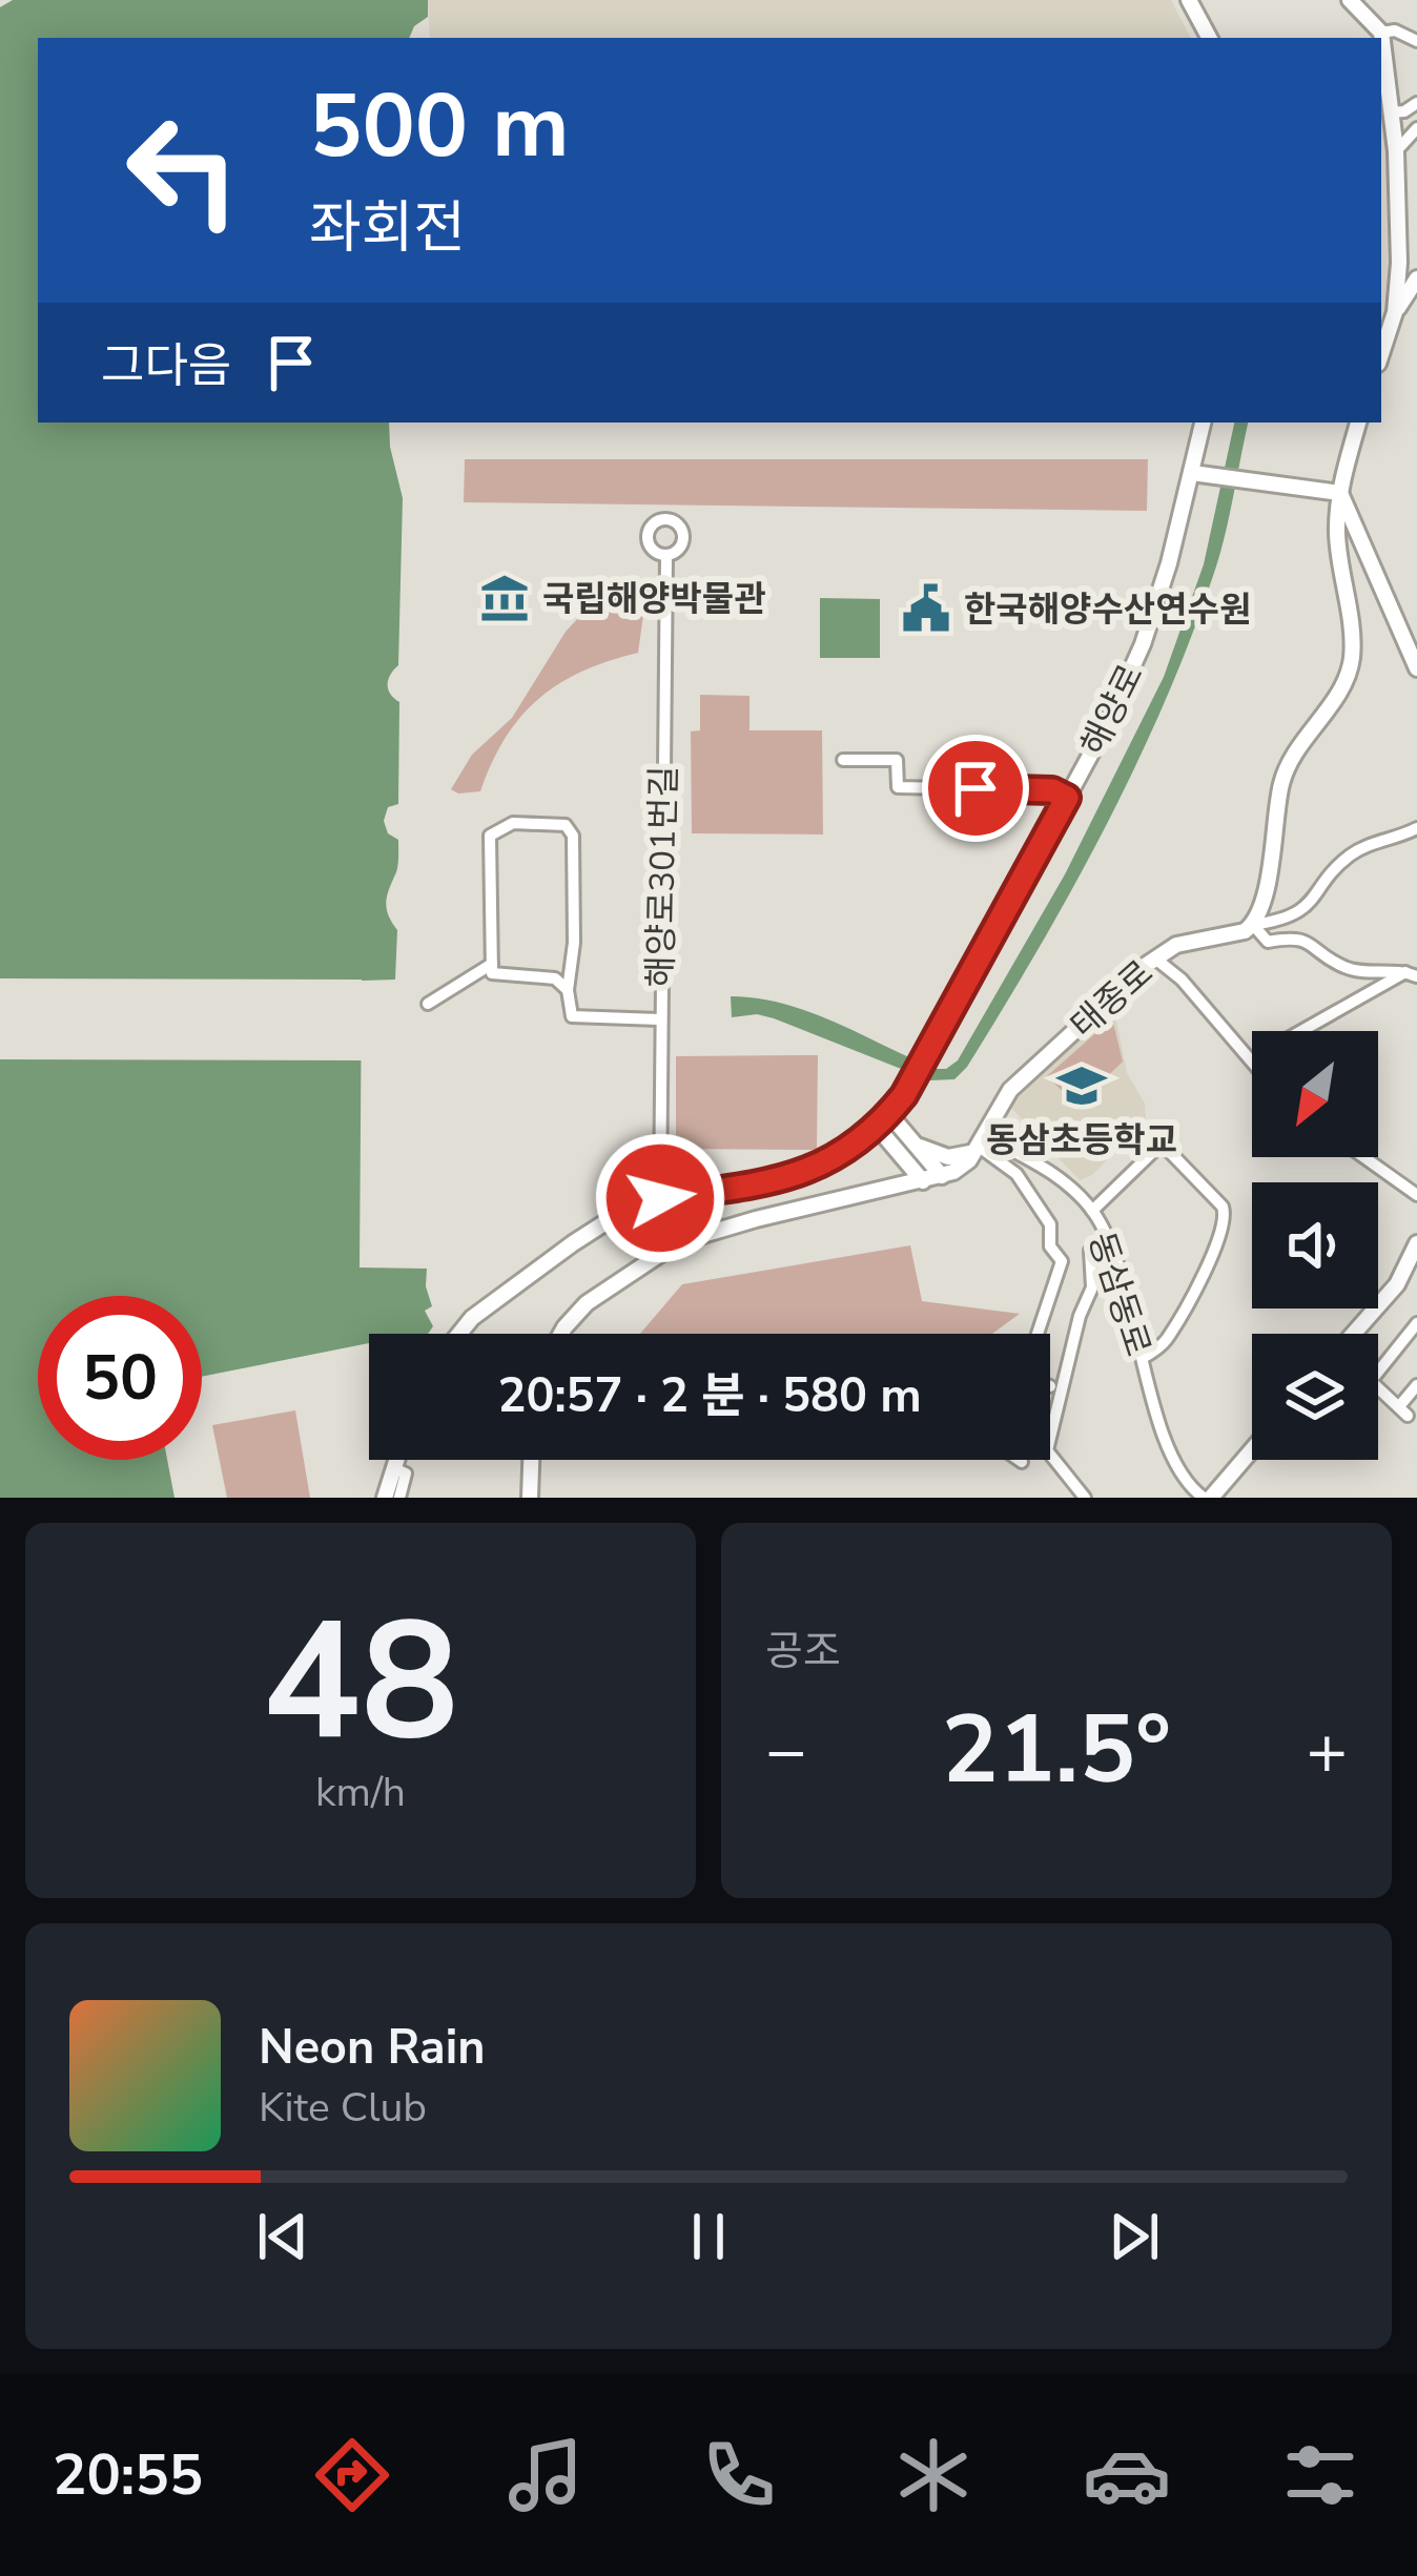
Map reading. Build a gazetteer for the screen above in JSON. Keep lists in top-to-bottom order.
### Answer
{
  "streets": {
    "main road": ["해양로", "태종로"],
    "street": ["해양로301번길", "동삼동로"]
  },
  "crossings": [
    ["해양로", "해양로301번길"],
    ["태종로", "동삼동로"]
  ],
  "places": {
    "museum": ["국립해양박물관"],
    "public building": ["한국해양수산연수원"],
    "school or university": ["동삼초등학교"]
  },
  "north": "bottom left",
  "page": {
    "turn": ["500 m", "좌회전"],
    "then": "그다음",
    "limit": "50",
    "trip": "20:57 · 2 분 · 580 m",
    "tile": [
      ["48", "km/h"],
      "공조"
    ],
    "heat": ["−", "21.5°", "+"],
    "song": ["Neon Rain", "Kite Club"],
    "tabs": "20:55"
  }
}
